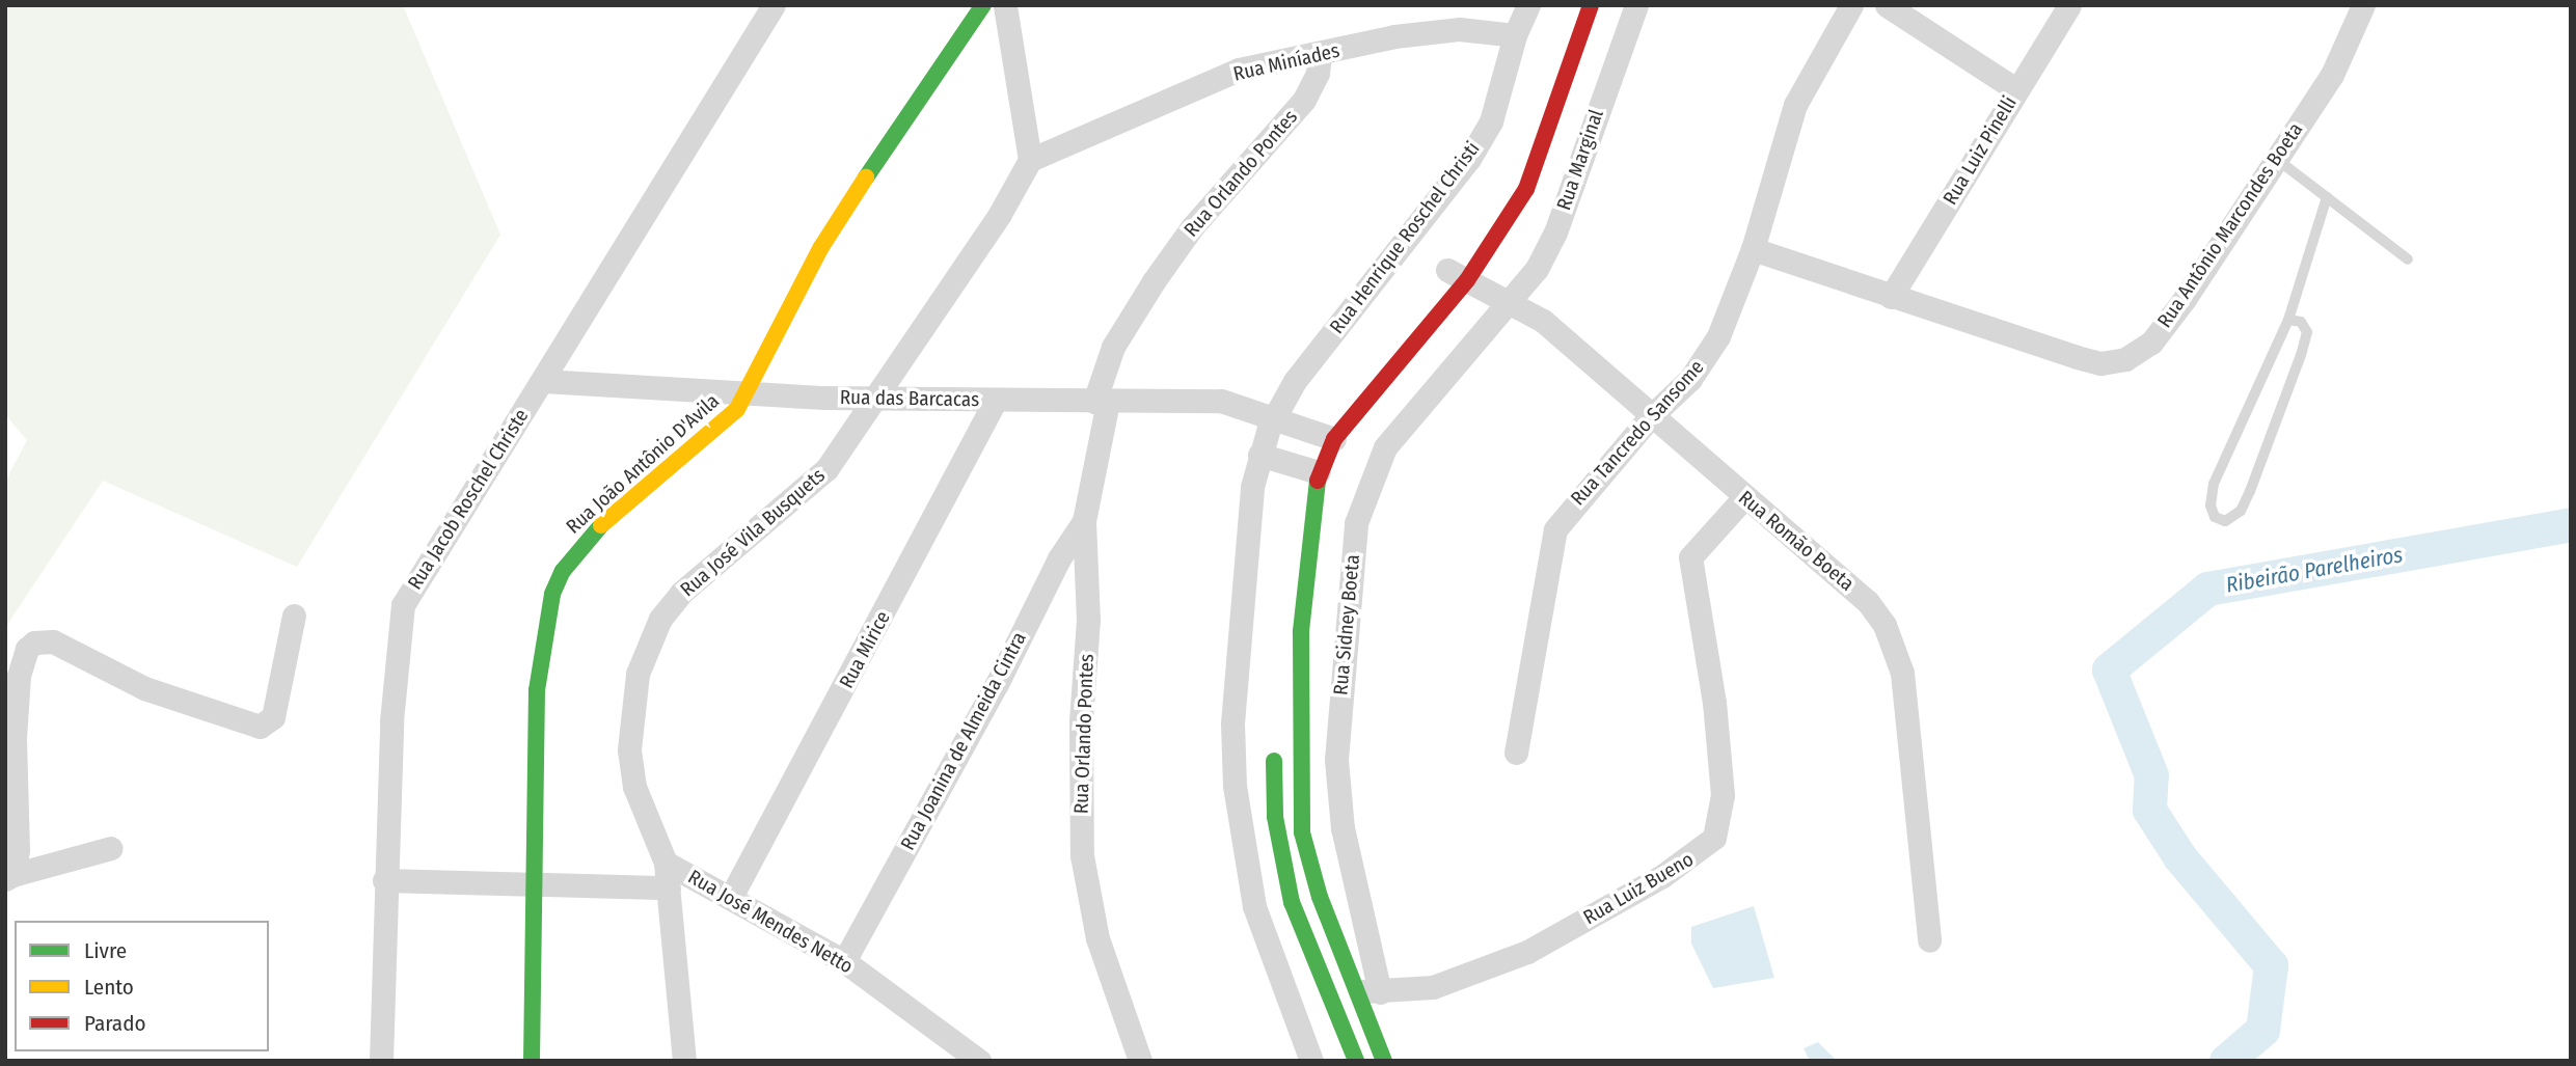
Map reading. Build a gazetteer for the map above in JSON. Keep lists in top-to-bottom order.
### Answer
{
  "streets": {
    "main road": ["Rua João Antônio D'Avila"],
    "street": [
      "Rua Miníades",
      "Rua Luiz Pinelli",
      "Rua Marginal",
      "Rua Orlando Pontes",
      "Rua Antônio Marcondes Boeta",
      "Rua Henrique Roschel Christi",
      "Rua das Barcacas",
      "Rua Tancredo Sansome",
      "Rua Jacob Roschel Christe",
      "Rua José Vila Busquets",
      "Rua Romão Boeta",
      "Rua Sidney Boeta",
      "Rua Mirice",
      "Rua Joanina de Almeida Cintra",
      "Rua Luiz Bueno",
      "Rua José Mendes Netto"
    ]
  },
  "crossings": [
    ["Rua Miníades", "Rua Orlando Pontes"],
    ["Rua Miníades", "Rua Henrique Roschel Christi"],
    ["Rua Miníades", "Rua José Vila Busquets"],
    ["Rua Luiz Pinelli", "Rua Antônio Marcondes Boeta"],
    ["Rua Marginal", "Rua Romão Boeta"],
    ["Rua Marginal", "Rua Sidney Boeta"],
    ["Rua Orlando Pontes", "Rua das Barcacas"],
    ["Rua Orlando Pontes", "Rua Joanina de Almeida Cintra"],
    ["Rua Antônio Marcondes Boeta", "Rua Tancredo Sansome"],
    ["Rua Henrique Roschel Christi", "Rua das Barcacas"],
    ["Rua das Barcacas", "Rua João Antônio D'Avila"],
    ["Rua das Barcacas", "Rua Jacob Roschel Christe"],
    ["Rua das Barcacas", "Rua José Vila Busquets"],
    ["Rua das Barcacas", "Rua Mirice"],
    ["Rua Tancredo Sansome", "Rua Romão Boeta"],
    ["Rua João Antônio D'Avila", "Rua José Mendes Netto"],
    ["Rua Jacob Roschel Christe", "Rua José Mendes Netto"],
    ["Rua José Vila Busquets", "Rua José Mendes Netto"],
    ["Rua Romão Boeta", "Rua Sidney Boeta"],
    ["Rua Romão Boeta", "Rua Luiz Bueno"],
    ["Rua Sidney Boeta", "Rua Luiz Bueno"],
    ["Rua Mirice", "Rua José Mendes Netto"],
    ["Rua Joanina de Almeida Cintra", "Rua José Mendes Netto"]
  ],
  "water": ["Ribeirão Parelheiros"],
  "legend": ["Livre", "Lento", "Parado"]
}
